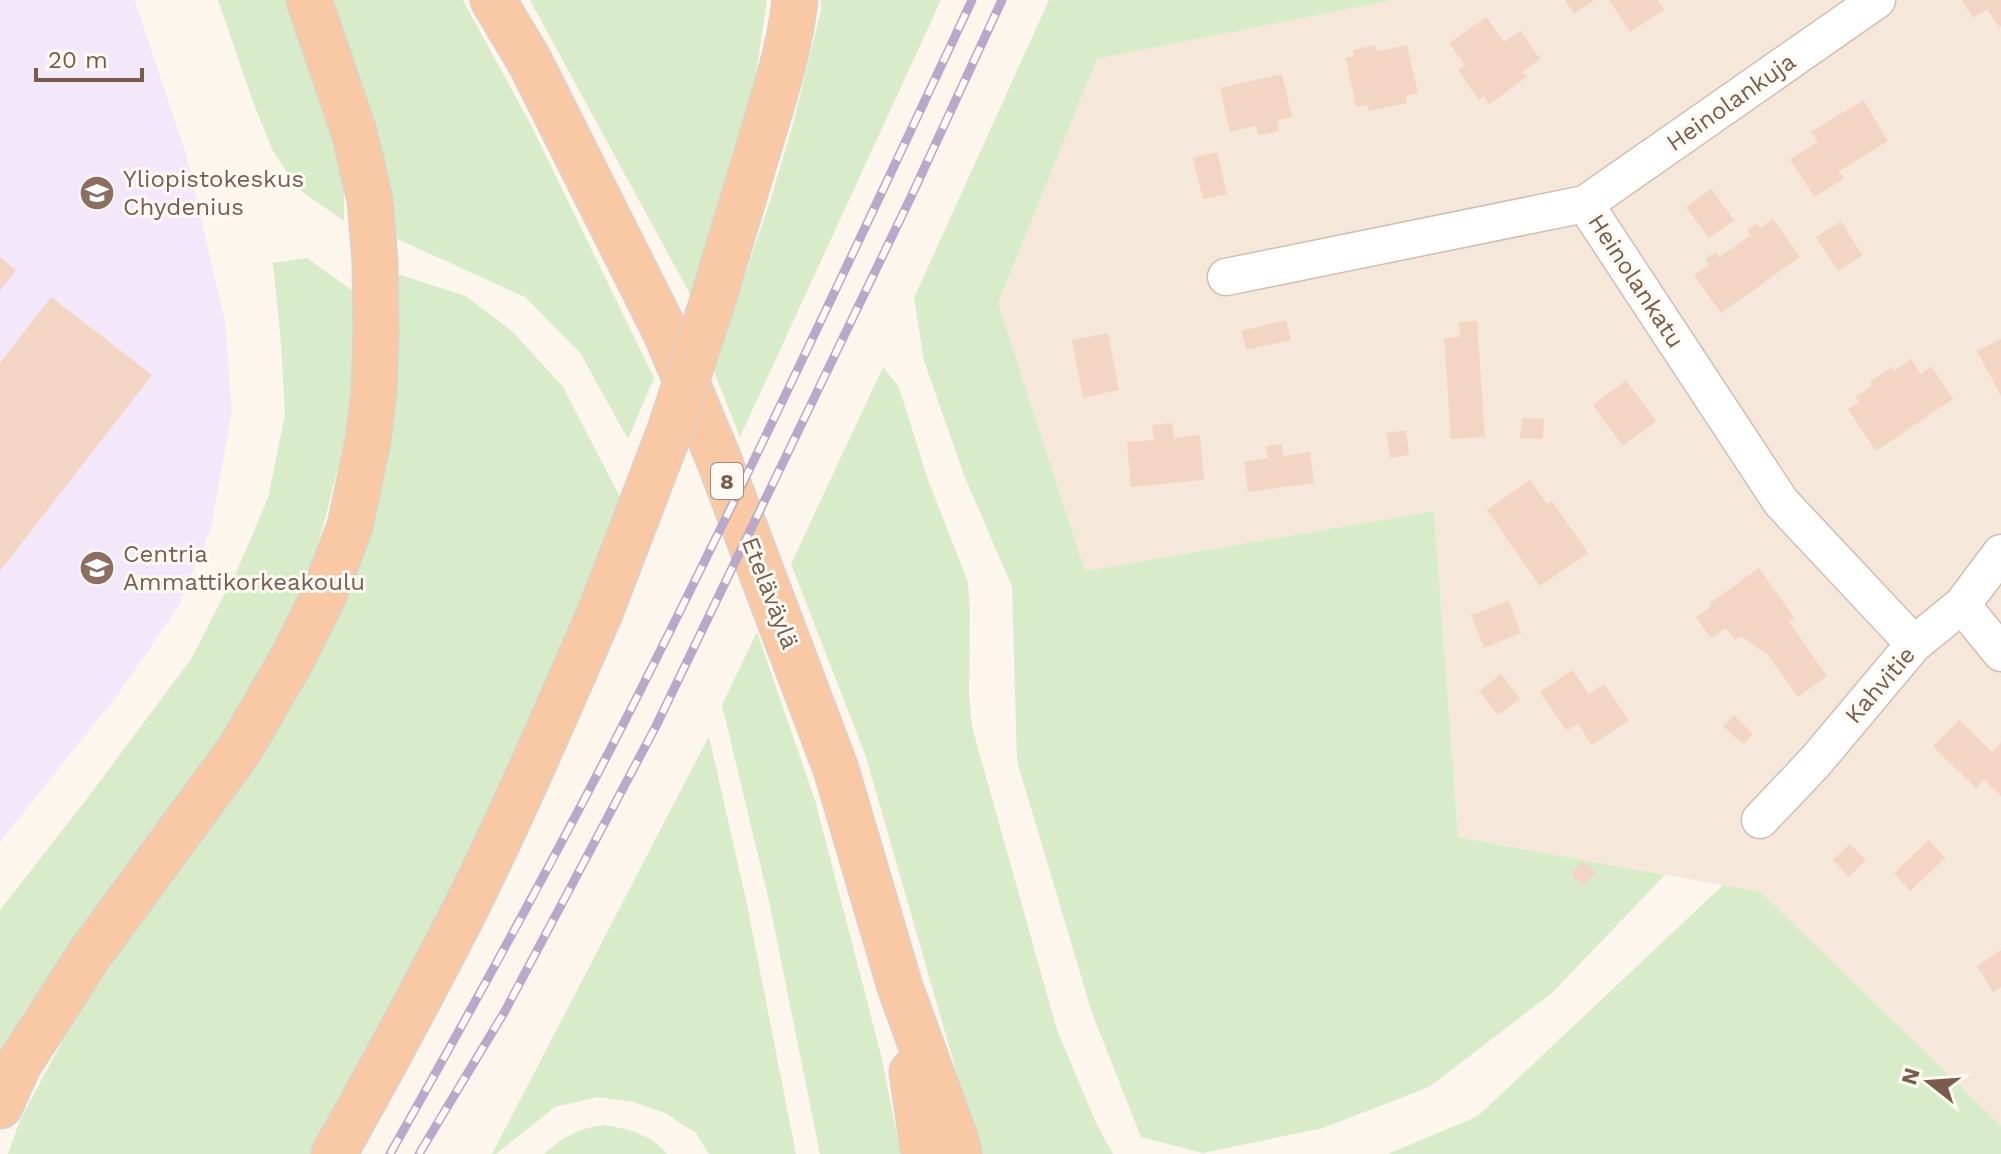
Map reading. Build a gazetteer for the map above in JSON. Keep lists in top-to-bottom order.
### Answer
{
  "streets": {
    "highway": ["8", "Eteläväylä"],
    "street": ["Heinolankuja", "Heinolankatu", "Kahvitie"]
  },
  "crossings": [
    ["Heinolankuja", "Heinolankatu"],
    ["Heinolankatu", "Kahvitie"]
  ],
  "places": {
    "school or university": ["Yliopistokeskus Chydenius", "Centria Ammattikorkeakoulu"]
  },
  "scale_bar": "20 m",
  "north": "left"
}
